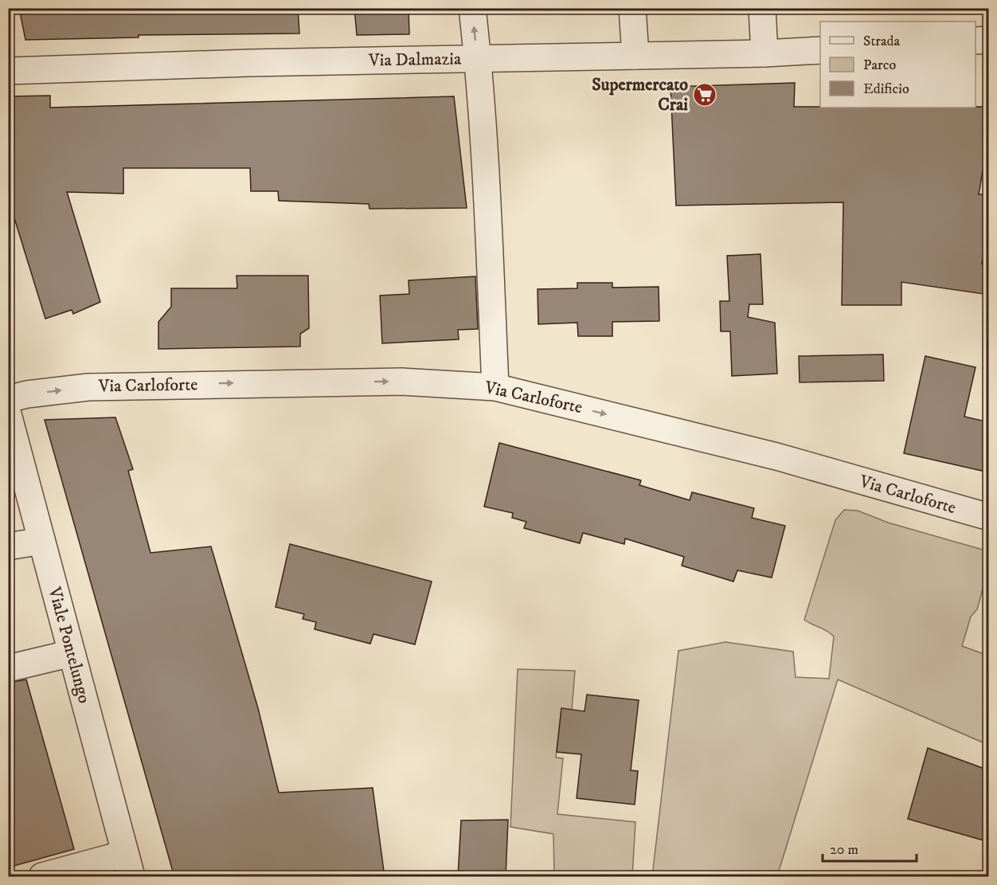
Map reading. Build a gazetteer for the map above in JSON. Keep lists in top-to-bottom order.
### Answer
{
  "streets": {
    "street": ["Via Dalmazia", "Via Carloforte", "Viale Pontelungo"]
  },
  "one_way": ["Via Carloforte"],
  "places": {
    "supermarket": ["Supermercato Crai"]
  },
  "legend": ["Strada", "Parco", "Edificio"],
  "scale_bar": "20 m"
}
